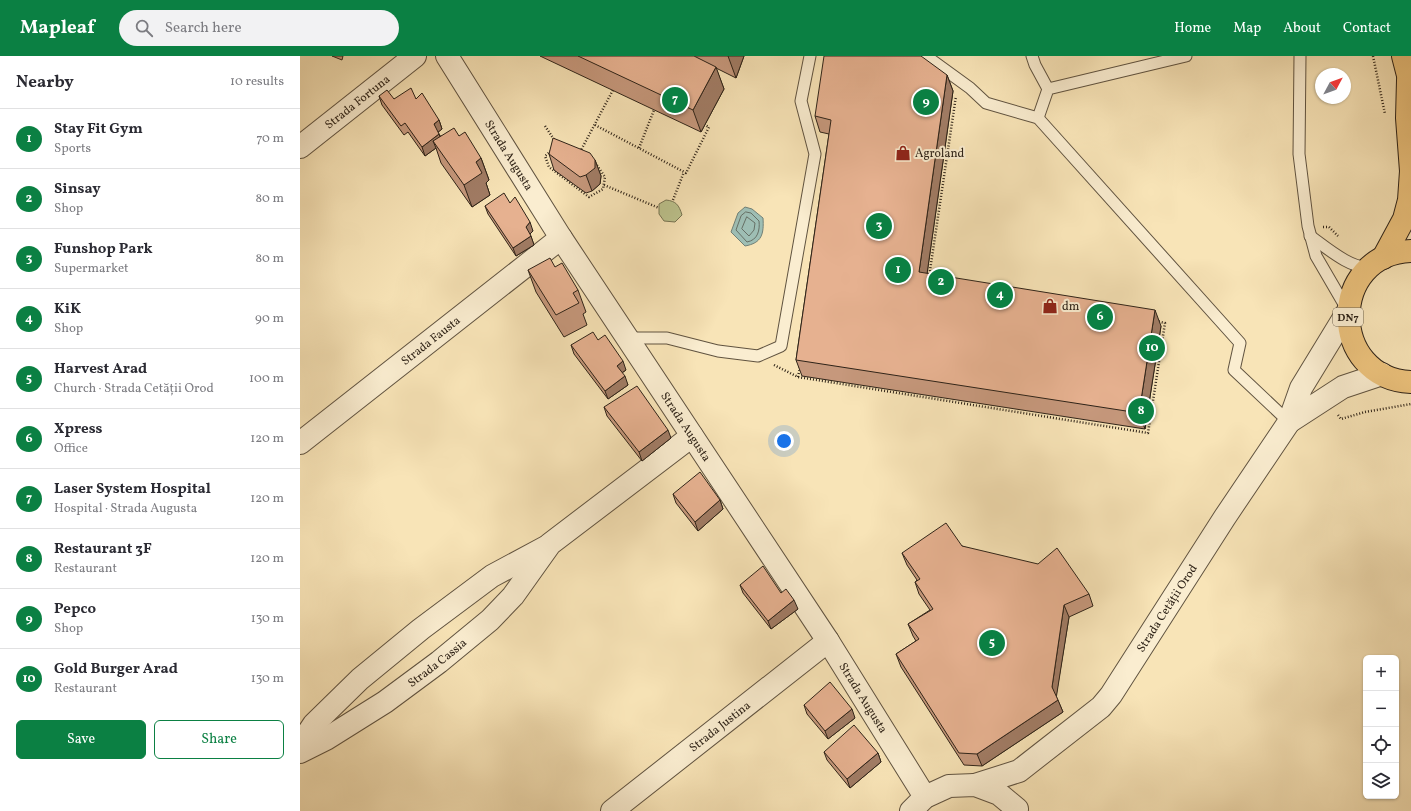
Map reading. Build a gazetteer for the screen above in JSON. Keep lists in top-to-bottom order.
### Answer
{
  "streets": {
    "main road": ["DN7"],
    "street": [
      "Strada Fortuna",
      "Strada Augusta",
      "Strada Fausta",
      "Strada Cetății Orod",
      "Strada Cassia",
      "Strada Justina"
    ]
  },
  "crossings": [
    ["Strada Augusta", "Strada Fausta"],
    ["Strada Augusta", "Strada Cetății Orod"],
    ["Strada Augusta", "Strada Cassia"],
    ["Strada Augusta", "Strada Justina"],
    ["DN7", "Strada Cetății Orod"]
  ],
  "places": {
    "shop": ["Agroland", "dm"]
  },
  "north": "top right",
  "page": {
    "header": "Mapleaf",
    "search": "Search here",
    "nav": [
      "Home",
      "Map",
      "About",
      "Contact"
    ],
    "heading": ["Nearby", "10 results"],
    "pins": [
      "7",
      "9",
      "3",
      "1",
      "2",
      "4",
      "6",
      "10",
      "8",
      "5"
    ],
    "list": [
      {
        "mark": "1",
        "name": "Stay Fit Gym",
        "note": "Sports",
        "value": "70 m"
      },
      {
        "mark": "2",
        "name": "Sinsay",
        "note": "Shop",
        "value": "80 m"
      },
      {
        "mark": "3",
        "name": "Funshop Park",
        "note": "Supermarket",
        "value": "80 m"
      },
      {
        "mark": "4",
        "name": "KiK",
        "note": "Shop",
        "value": "90 m"
      },
      {
        "mark": "5",
        "name": "Harvest Arad",
        "note": "Church · Strada Cetății Orod",
        "value": "100 m"
      },
      {
        "mark": "6",
        "name": "Xpress",
        "note": "Office",
        "value": "120 m"
      },
      {
        "mark": "7",
        "name": "Laser System Hospital",
        "note": "Hospital · Strada Augusta",
        "value": "120 m"
      },
      {
        "mark": "8",
        "name": "Restaurant 3F",
        "note": "Restaurant",
        "value": "120 m"
      },
      {
        "mark": "9",
        "name": "Pepco",
        "note": "Shop",
        "value": "130 m"
      },
      {
        "mark": "10",
        "name": "Gold Burger Arad",
        "note": "Restaurant",
        "value": "130 m"
      }
    ],
    "map_buttons": ["+", "−"],
    "buttons": ["Save", "Share"]
  }
}
